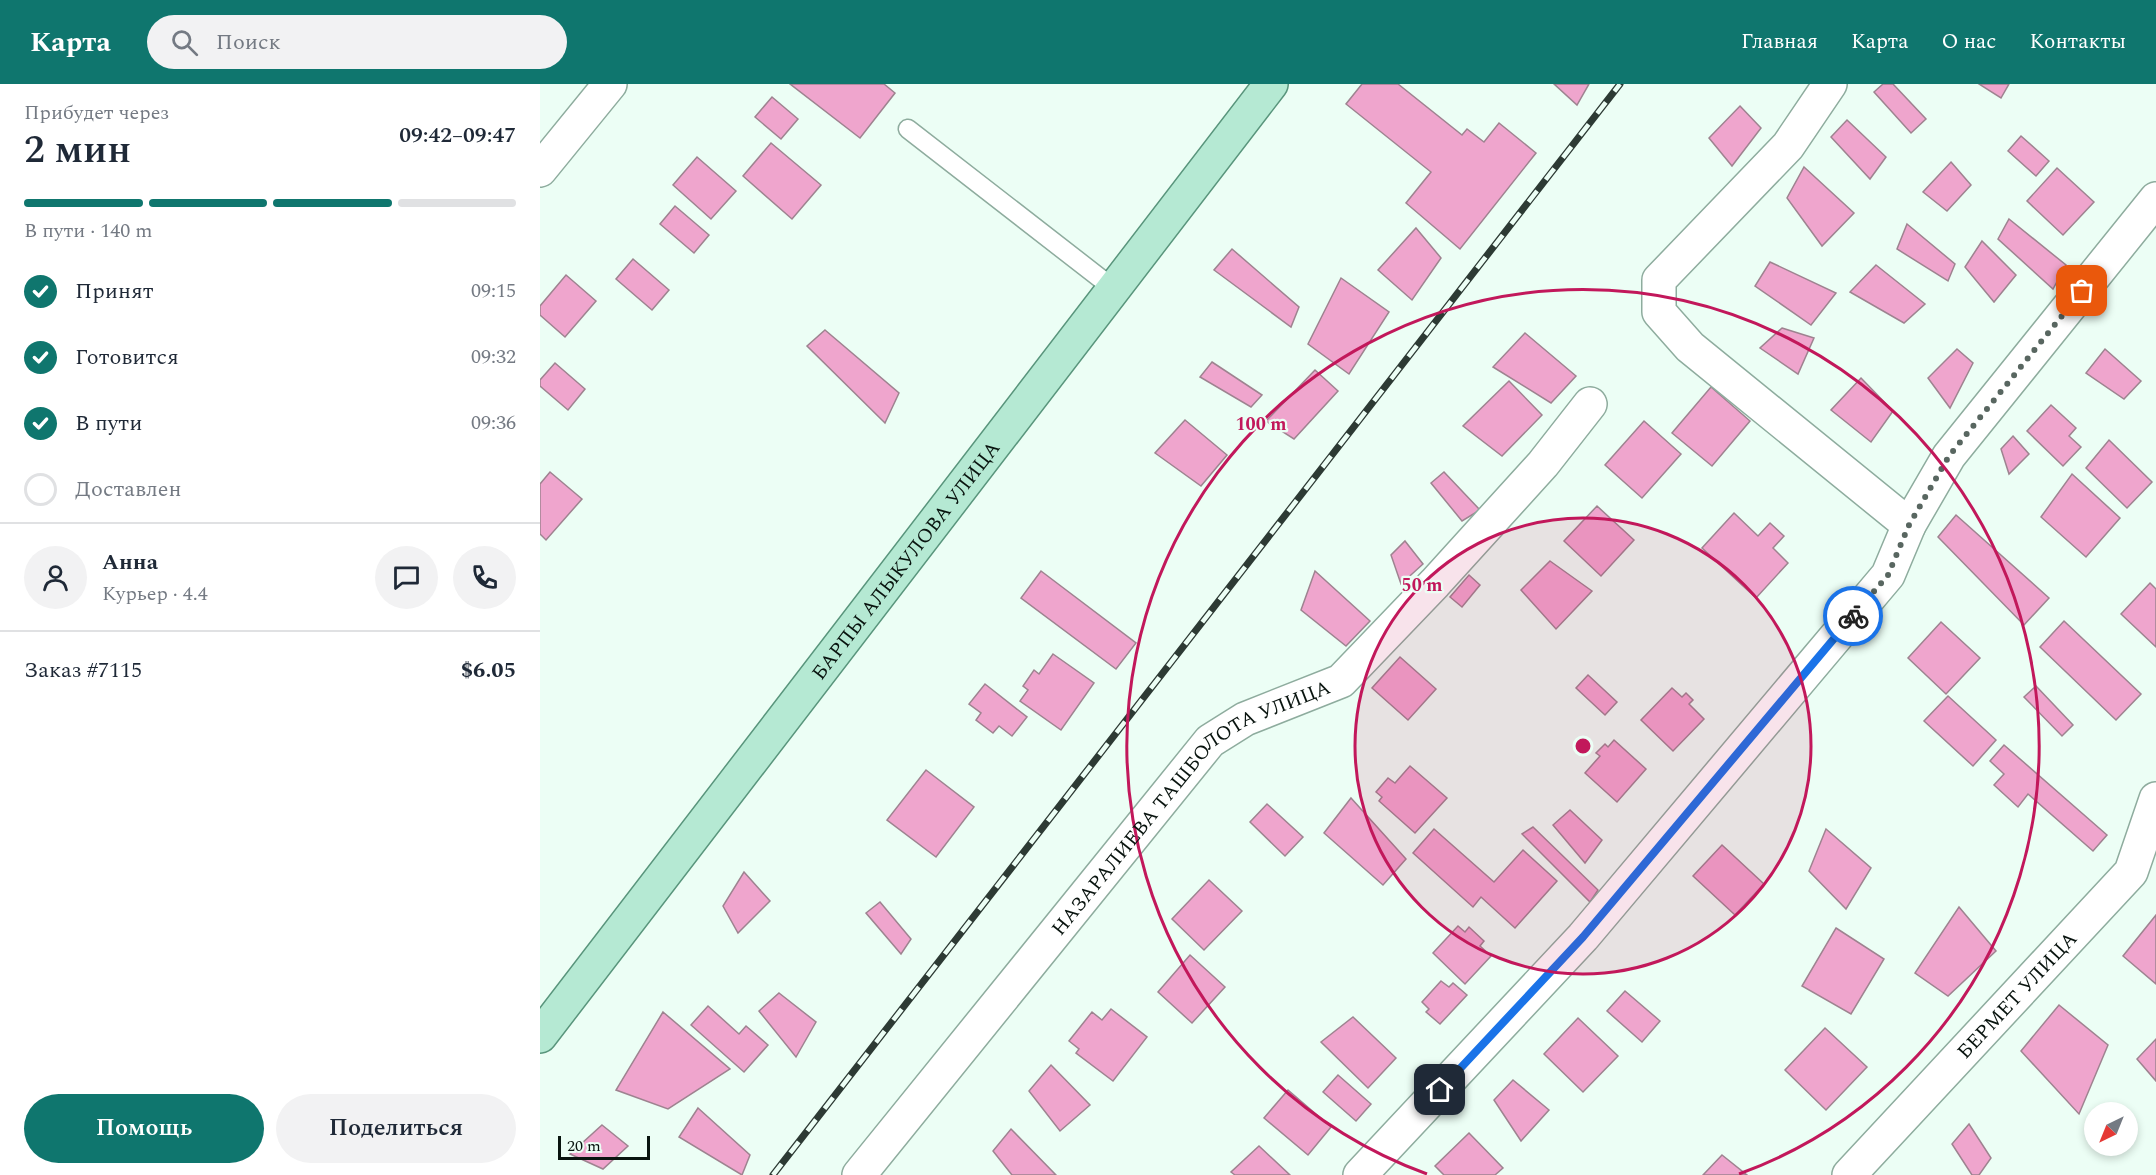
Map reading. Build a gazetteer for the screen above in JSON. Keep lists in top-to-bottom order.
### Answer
{
  "streets": {
    "main road": ["БАРПЫ АЛЫКУЛОВА УЛИЦА"],
    "street": ["НАЗАРАЛИЕВА ТАШБОЛОТА УЛИЦА", "БЕРМЕТ УЛИЦА"]
  },
  "scale_bar": "20 m",
  "north": "bottom left",
  "page": {
    "header": "Карта",
    "search": "Поиск",
    "nav": [
      "Главная",
      "Карта",
      "О нас",
      "Контакты"
    ],
    "heading": ["2 мин", "Прибудет через", "09:42–09:47"],
    "panel": [
      "Анна",
      "Курьер · 4.4",
      "Заказ #7115",
      "$6.05"
    ],
    "bar": "В пути · 140 m",
    "list": [
      ["Принят", "09:15"],
      ["Готовится", "09:32"],
      ["В пути", "09:36"],
      "Доставлен"
    ],
    "buttons": ["Помощь", "Поделиться"],
    "scale": "20 m"
  },
  "rings": ["100 m", "50 m"]
}
